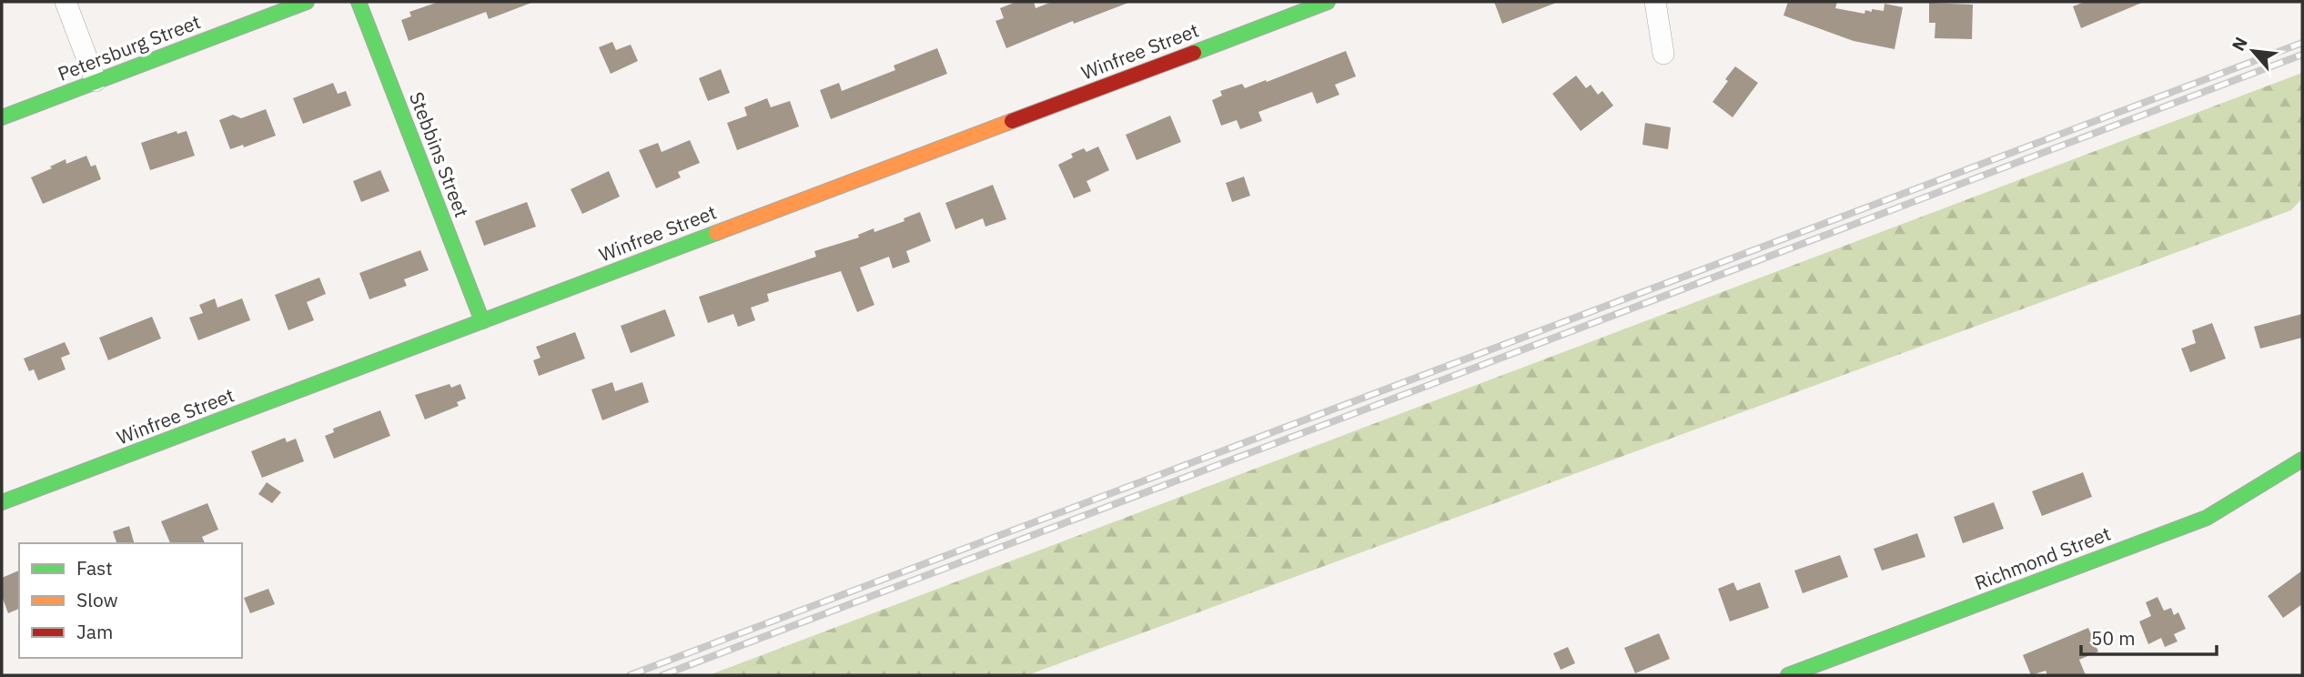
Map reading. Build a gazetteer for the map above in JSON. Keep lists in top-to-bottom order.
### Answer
{
  "streets": {
    "street": [
      "Petersburg Street",
      "Winfree Street",
      "Stebbins Street",
      "Richmond Street"
    ]
  },
  "crossings": [
    ["Winfree Street", "Stebbins Street"]
  ],
  "legend": ["Fast", "Slow", "Jam"],
  "scale_bar": "50 m",
  "north": "top left"
}
